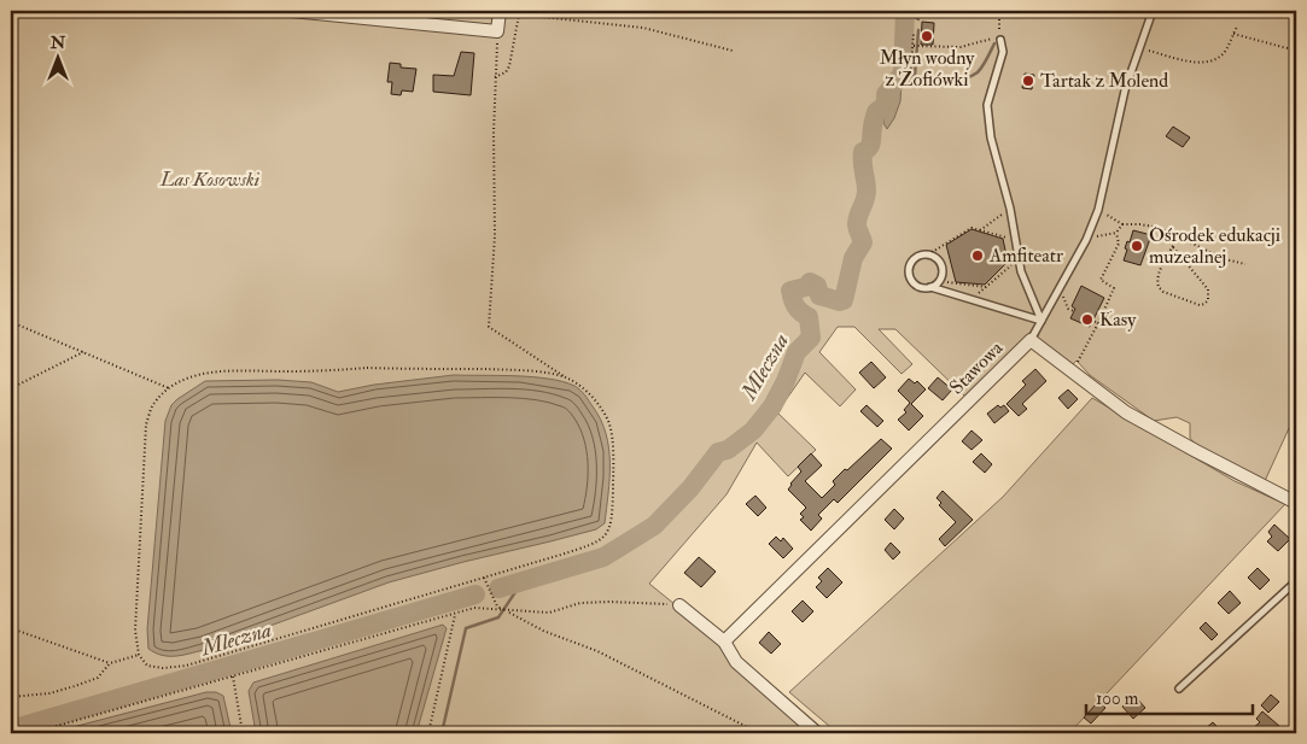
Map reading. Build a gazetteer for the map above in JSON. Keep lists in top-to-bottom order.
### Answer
{
  "streets": {
    "street": ["Stawowa"]
  },
  "water": ["Mleczna"],
  "parks": ["Las Kosowski"],
  "places": [
    "Młyn wodny z Zofiówki",
    "Tartak z Molend",
    "Ośrodek edukacji muzealnej",
    "Amfiteatr",
    "Kasy"
  ],
  "scale_bar": "100 m",
  "north": "top"
}
